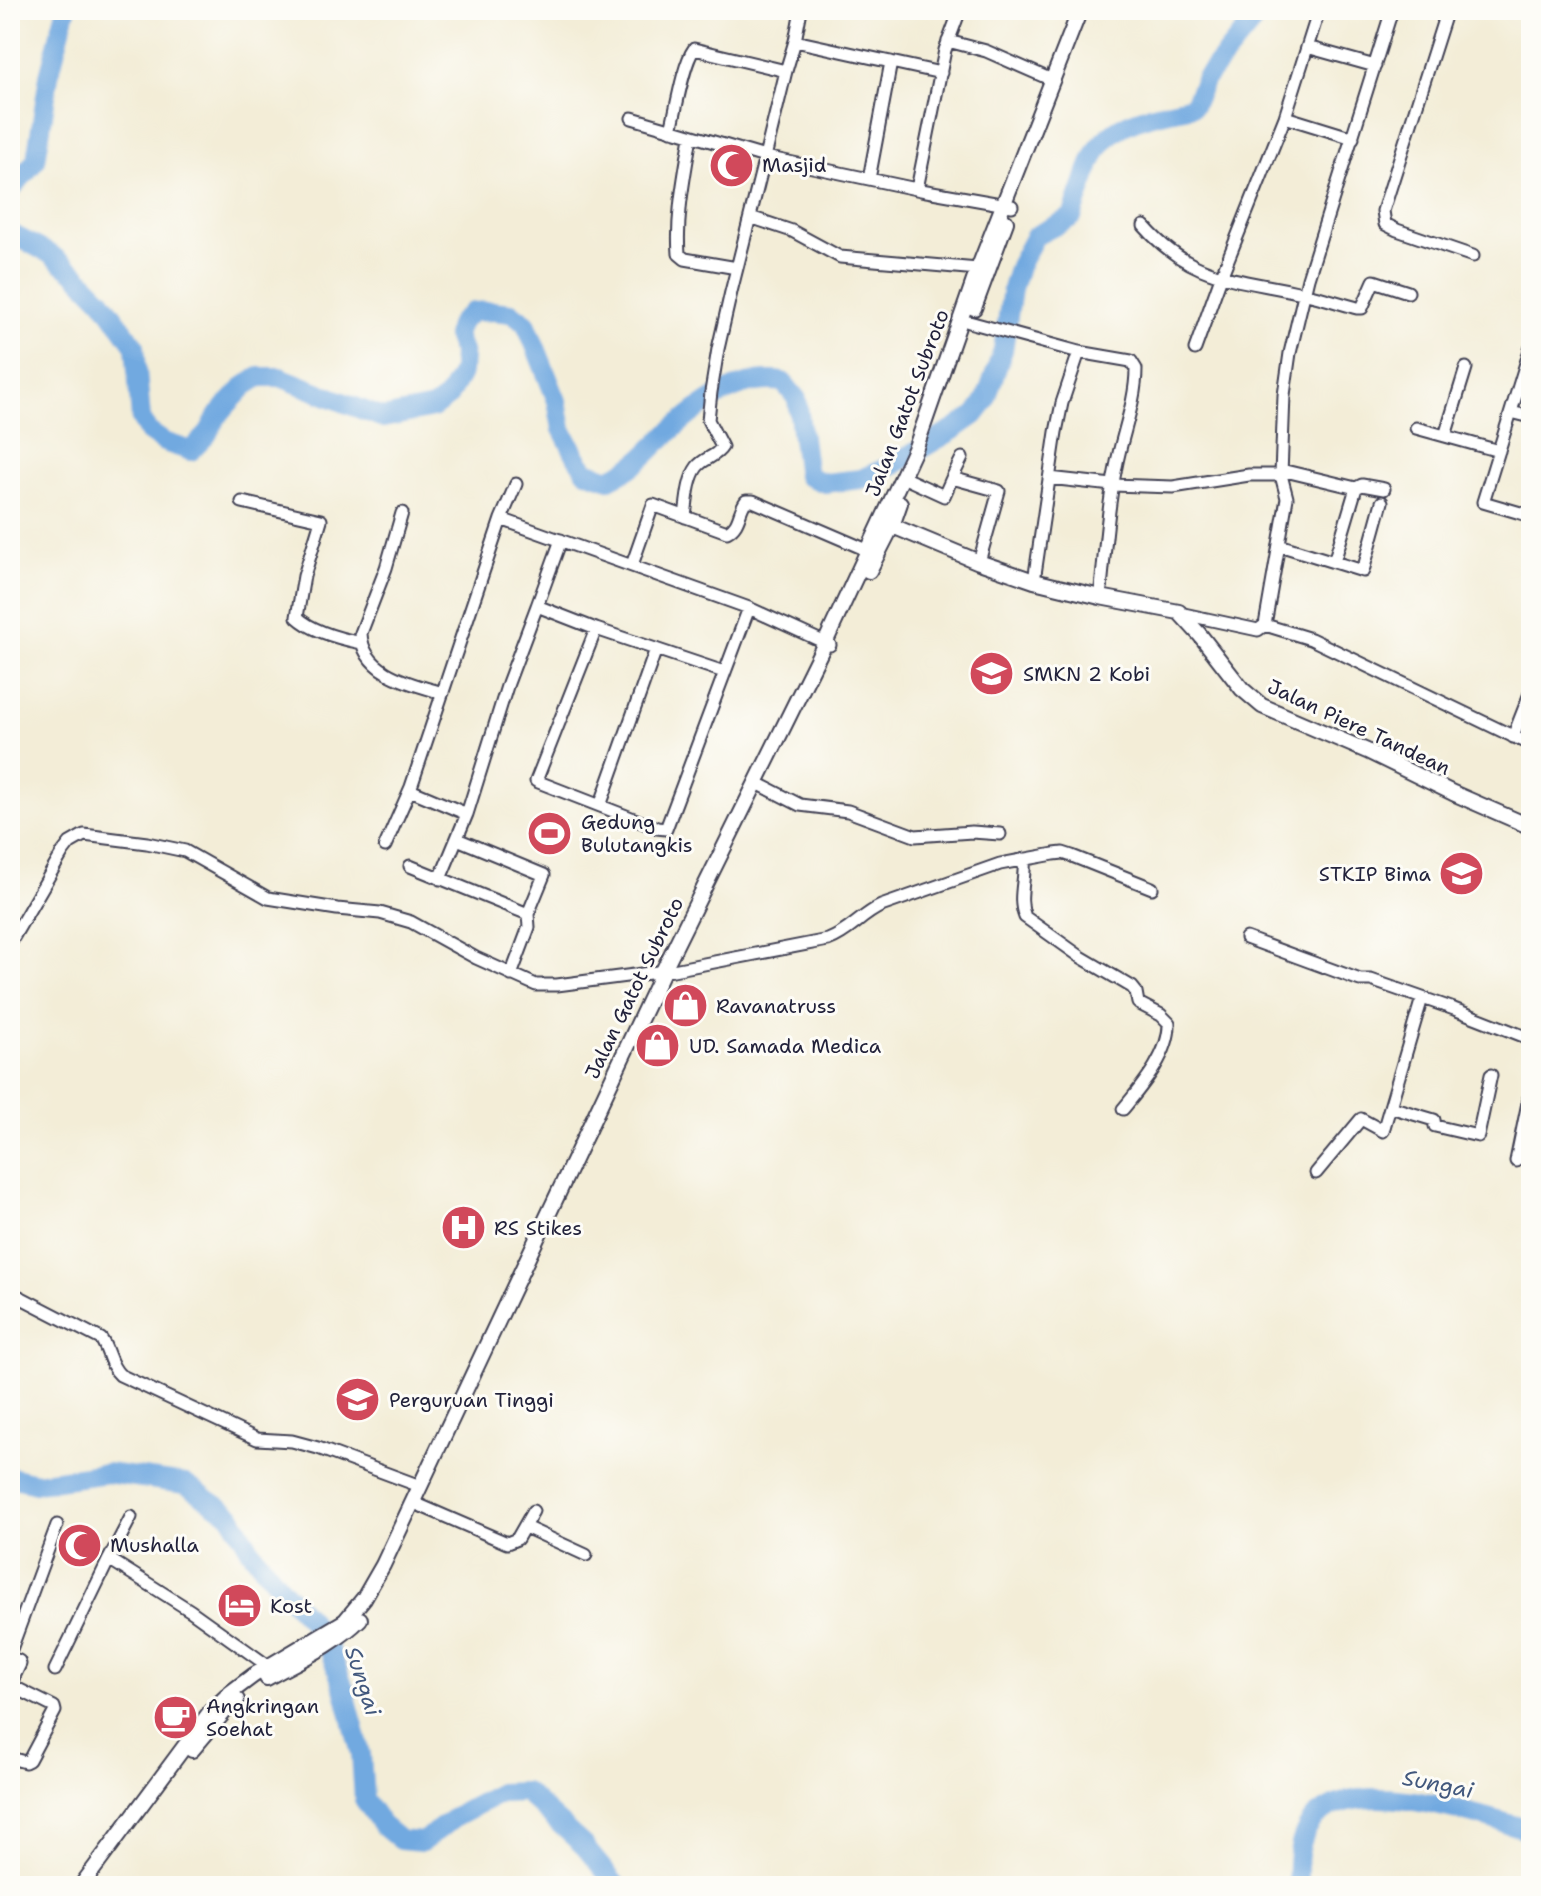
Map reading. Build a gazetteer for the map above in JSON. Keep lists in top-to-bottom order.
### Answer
{
  "streets": {
    "street": ["Jalan Gatot Subroto", "Jalan Piere Tandean"]
  },
  "water": ["Sungai"],
  "places": {
    "mosque": ["Masjid", "Mushalla"],
    "school or university": ["SMKN 2 Kobi", "STKIP Bima", "Perguruan Tinggi"],
    "sports": ["Gedung Bulutangkis"],
    "shop": ["Ravanatruss", "UD. Samada Medica"],
    "hospital": ["RS Stikes"],
    "hotel": ["Kost"],
    "cafe": ["Angkringan Soehat"]
  }
}
